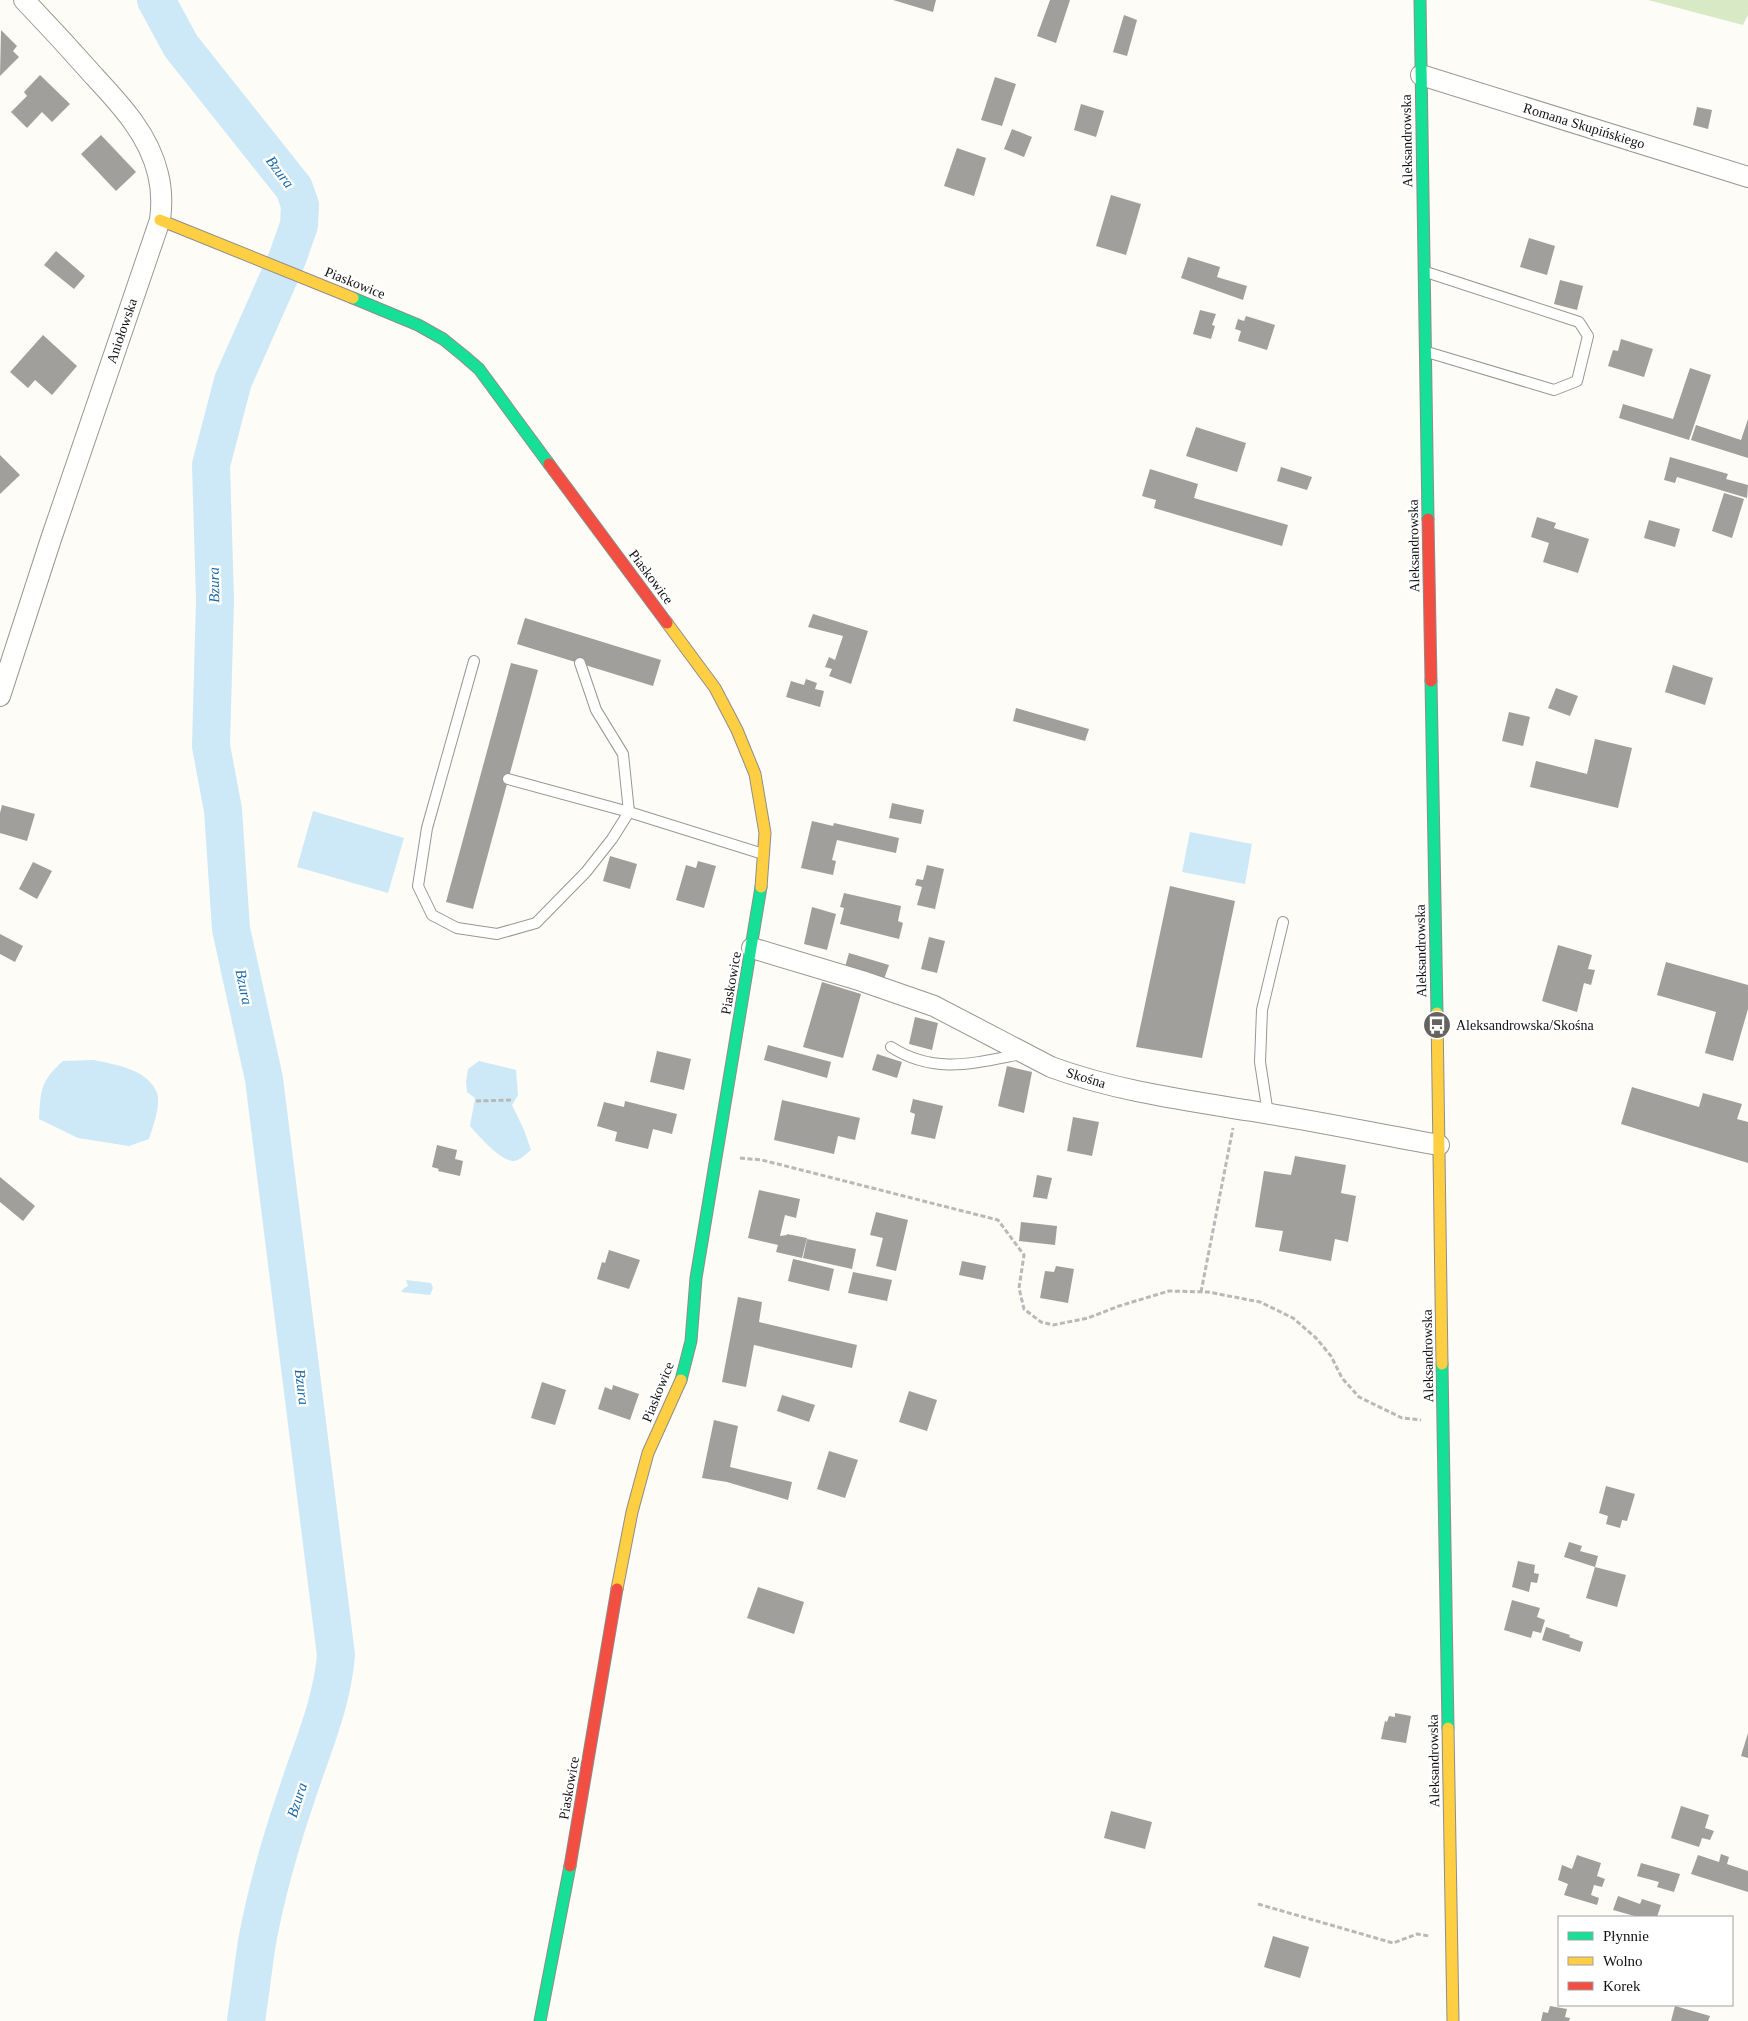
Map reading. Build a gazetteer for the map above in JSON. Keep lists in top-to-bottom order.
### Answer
{
  "streets": {
    "street": [
      "Romana Skupińskiego",
      "Aleksandrowska",
      "Piaskowice",
      "Aniołowska",
      "Skośna"
    ]
  },
  "crossings": [
    ["Romana Skupińskiego", "Aleksandrowska"],
    ["Aleksandrowska", "Skośna"],
    ["Piaskowice", "Aniołowska"],
    ["Piaskowice", "Skośna"]
  ],
  "water": ["Bzura"],
  "places": {
    "bus stop": ["Aleksandrowska/Skośna"]
  },
  "legend": ["Płynnie", "Wolno", "Korek"]
}
